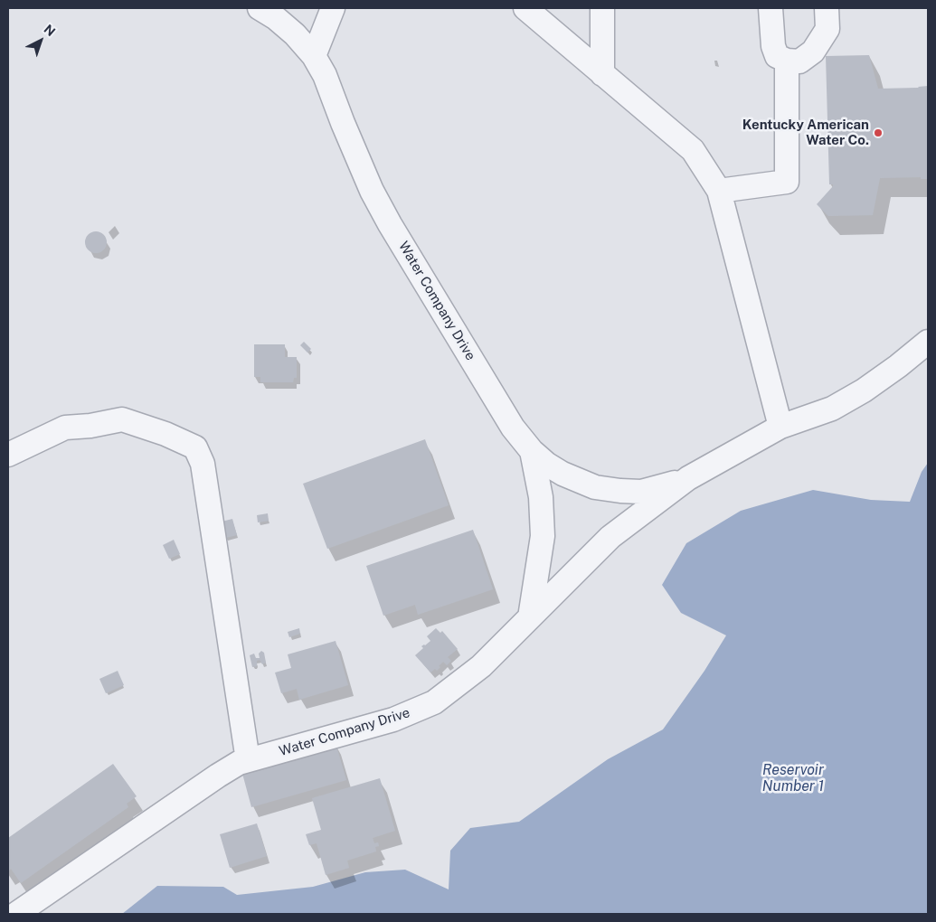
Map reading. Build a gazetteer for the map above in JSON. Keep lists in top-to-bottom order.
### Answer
{
  "streets": {
    "street": ["Water Company Drive"]
  },
  "water": ["Reservoir Number 1"],
  "places": ["Kentucky American Water Co."],
  "north": "top right"
}
